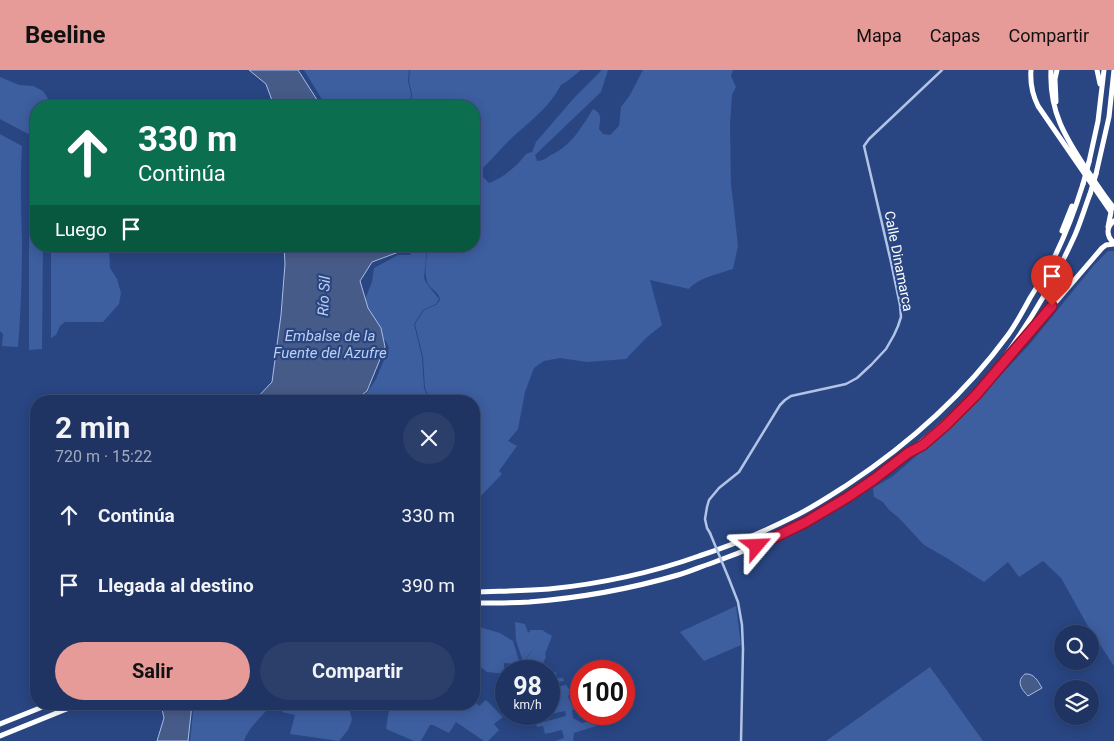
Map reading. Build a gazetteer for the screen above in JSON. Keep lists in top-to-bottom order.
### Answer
{
  "streets": {
    "street": ["Calle Dinamarca"]
  },
  "water": ["Río Sil", "Embalse de la Fuente del Azufre"],
  "page": {
    "header": "Beeline",
    "nav": ["Mapa", "Capas", "Compartir"],
    "turn": ["330 m", "Continúa"],
    "then": "Luego",
    "heading": ["2 min", "720 m · 15:22"],
    "list": [
      {
        "name": "Continúa",
        "value": "330 m"
      },
      {
        "name": "Llegada al destino",
        "value": "390 m"
      }
    ],
    "buttons": ["Salir", "Compartir"],
    "speed": "98 km/h",
    "limit": "100"
  }
}
